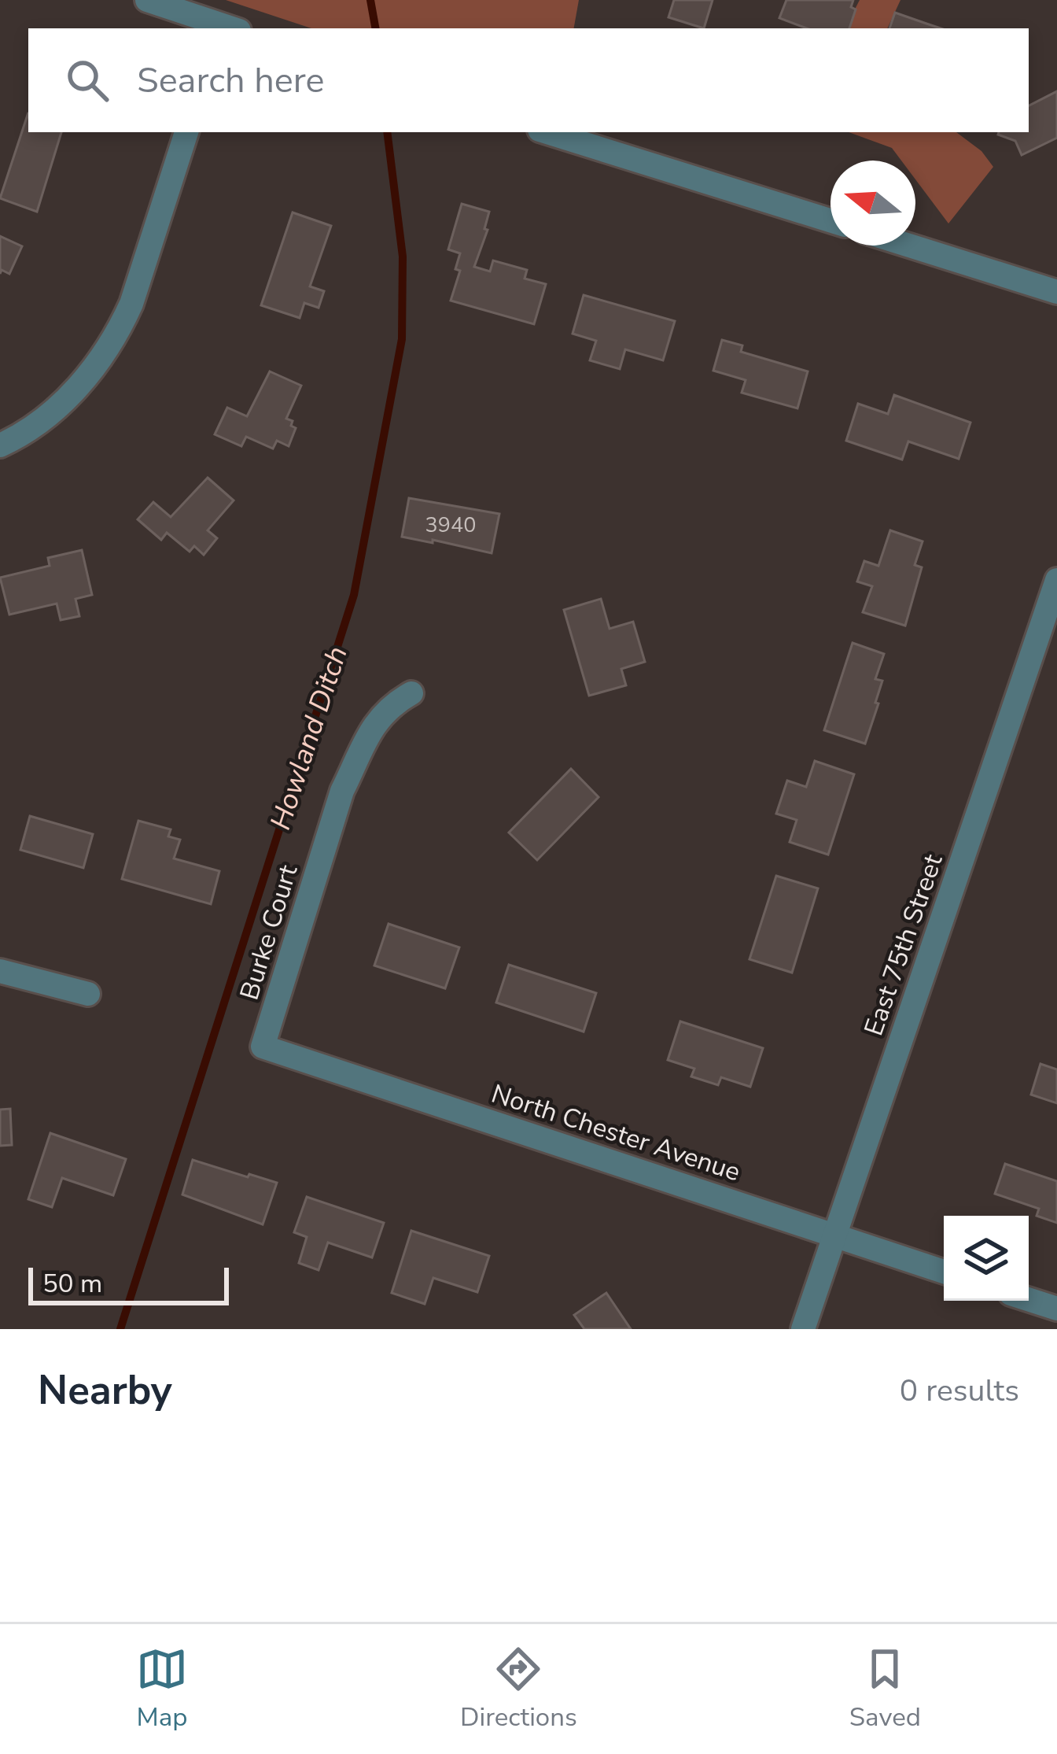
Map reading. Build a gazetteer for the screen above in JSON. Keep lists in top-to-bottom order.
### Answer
{
  "streets": {
    "street": ["Burke Court", "East 75th Street", "North Chester Avenue"]
  },
  "crossings": [
    ["Burke Court", "North Chester Avenue"],
    ["East 75th Street", "North Chester Avenue"]
  ],
  "water": ["Howland Ditch"],
  "house_numbers": ["3940"],
  "scale_bar": "50 m",
  "north": "left",
  "page": {
    "search": "Search here",
    "scale": "50 m",
    "heading": ["Nearby", "0 results"],
    "nav": ["Map", "Directions", "Saved"]
  }
}
